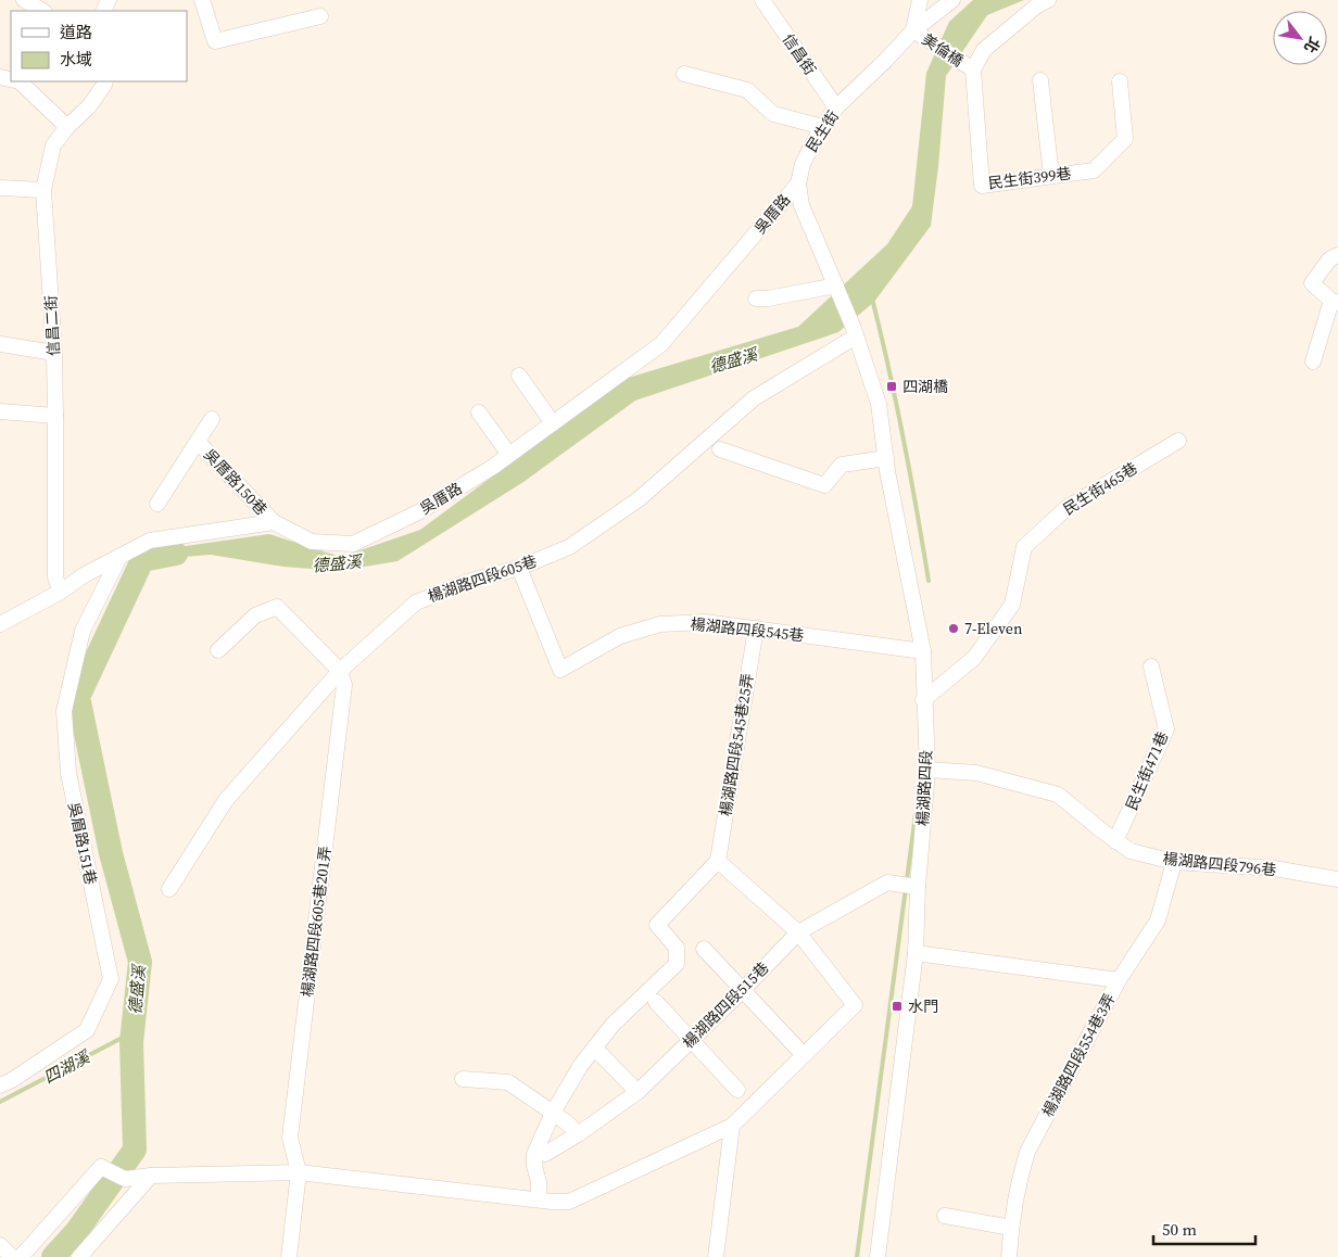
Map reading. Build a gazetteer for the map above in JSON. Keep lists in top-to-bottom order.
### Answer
{
  "streets": {
    "street": [
      "美倫橋",
      "信昌街",
      "民生街",
      "民生街399巷",
      "吳厝路",
      "信昌二街",
      "吳厝路150巷",
      "民生街465巷",
      "楊湖路四段605巷",
      "楊湖路四段545巷",
      "楊湖路四段545巷25弄",
      "民生街471巷",
      "楊湖路四段",
      "吳眉路151巷",
      "楊湖路四段796巷",
      "楊湖路四段605巷201弄",
      "楊湖路四段515巷",
      "楊湖路四段554巷3弄"
    ]
  },
  "crossings": [
    ["美倫橋", "民生街"],
    ["美倫橋", "民生街399巷"],
    ["信昌街", "民生街"],
    ["民生街", "吳厝路"],
    ["吳厝路", "吳厝路150巷"],
    ["民生街465巷", "楊湖路四段"],
    ["楊湖路四段605巷", "楊湖路四段545巷"],
    ["楊湖路四段605巷", "楊湖路四段"],
    ["楊湖路四段605巷", "楊湖路四段605巷201弄"],
    ["楊湖路四段545巷", "楊湖路四段545巷25弄"],
    ["楊湖路四段545巷", "楊湖路四段"],
    ["民生街471巷", "楊湖路四段796巷"],
    ["楊湖路四段", "楊湖路四段796巷"],
    ["楊湖路四段", "楊湖路四段515巷"],
    ["楊湖路四段796巷", "楊湖路四段554巷3弄"]
  ],
  "water": ["德盛溪", "四湖溪"],
  "places": {
    "transit": ["四湖橋", "水門"],
    "other": ["7-Eleven"]
  },
  "legend": ["道路", "水域"],
  "scale_bar": "50 m",
  "north": "bottom right"
}
